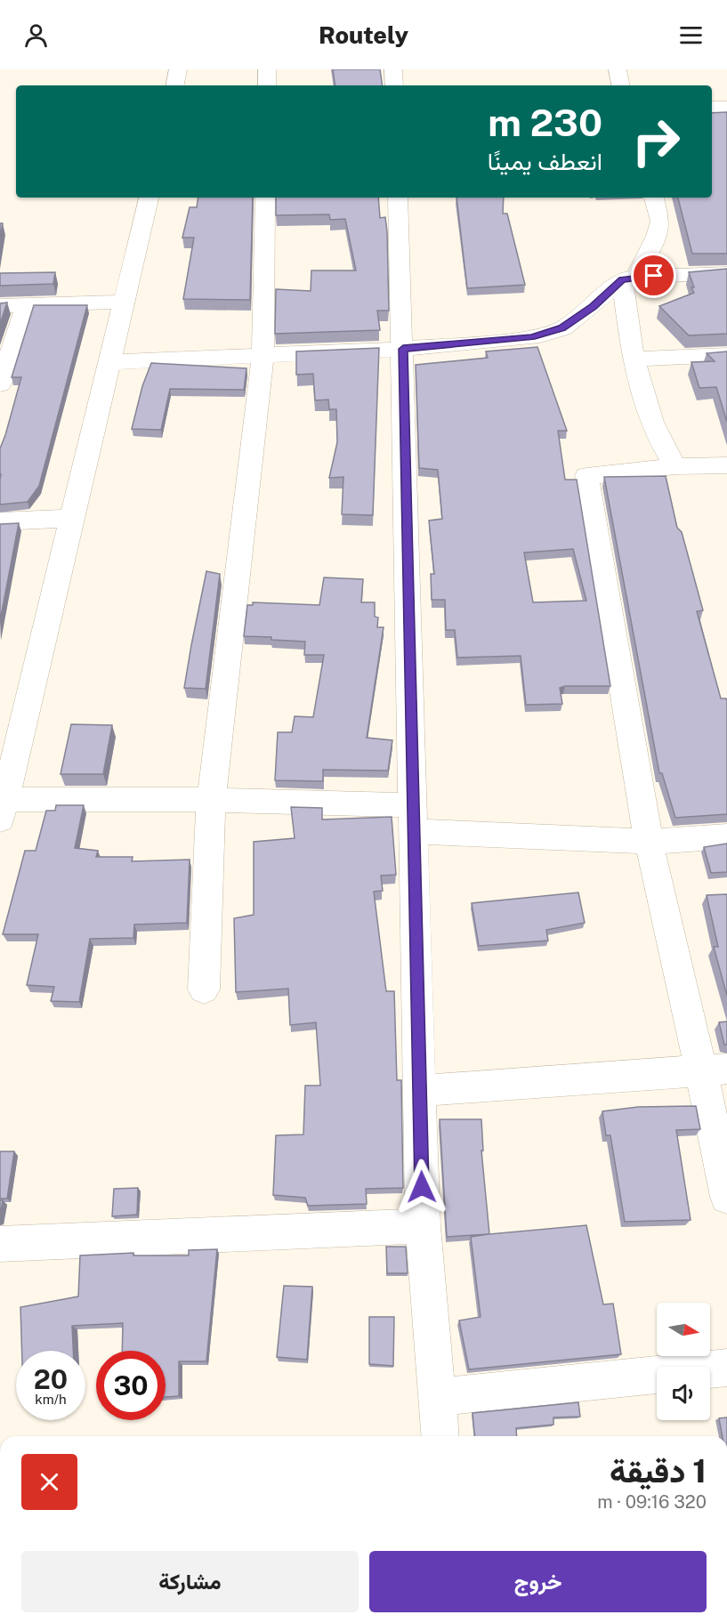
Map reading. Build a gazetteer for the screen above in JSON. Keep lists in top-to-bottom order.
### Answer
{
  "north": "right",
  "page": {
    "header": "Routely",
    "turn": ["230 m", "انعطف يمينًا"],
    "speed": "20 km/h",
    "limit": "30",
    "heading": ["1 دقيقة", "320 m · 09:16"],
    "buttons": ["خروج", "مشاركة"]
  }
}
